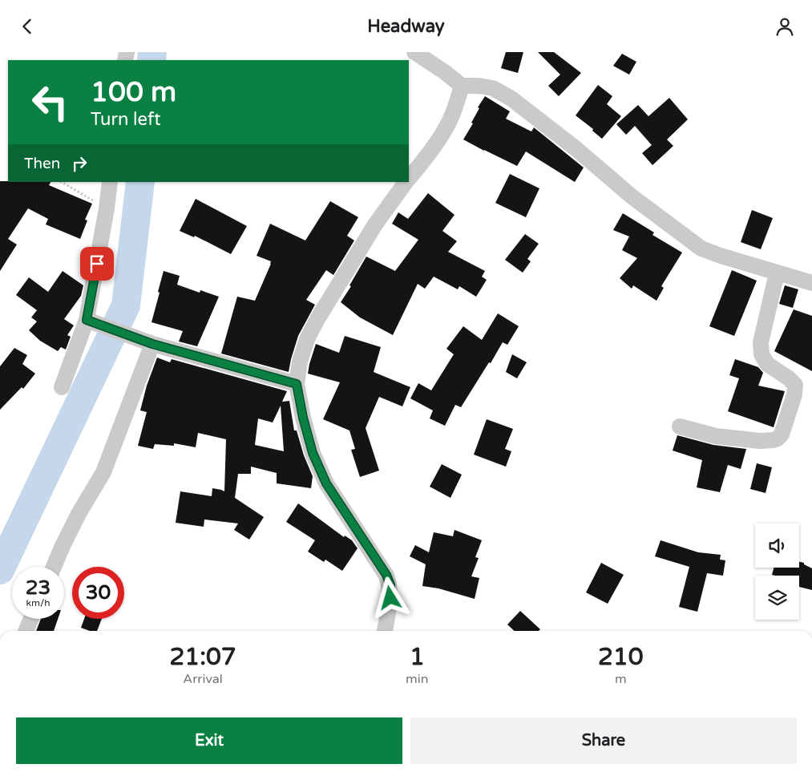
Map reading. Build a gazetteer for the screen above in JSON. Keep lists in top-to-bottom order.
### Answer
{
  "page": {
    "header": "Headway",
    "turn": ["100 m", "Turn left"],
    "then": "Then",
    "speed": "23 km/h",
    "limit": "30",
    "eta": [
      "21:07",
      "Arrival",
      "1",
      "min",
      "210",
      "m"
    ],
    "buttons": ["Exit", "Share"]
  }
}
